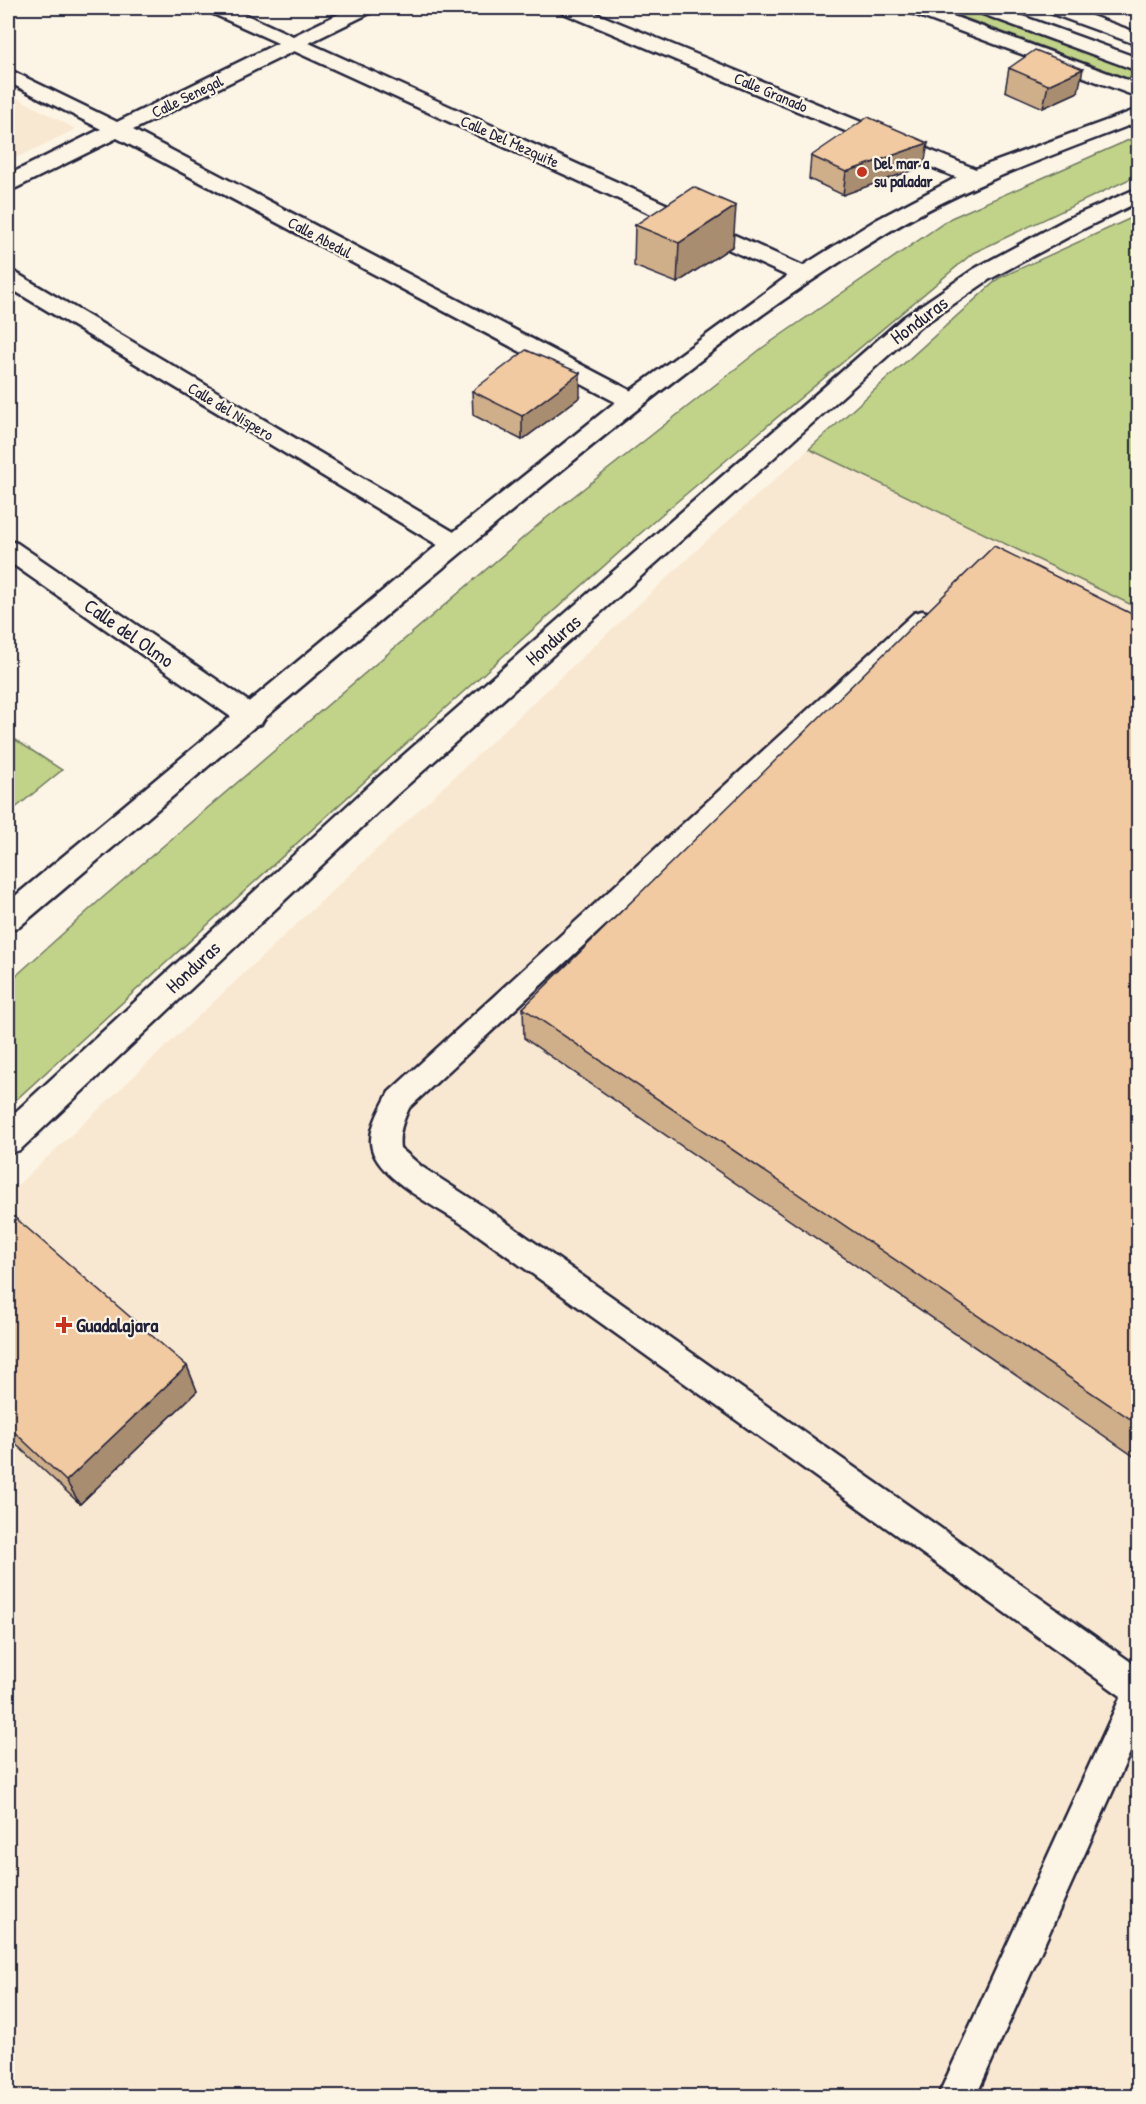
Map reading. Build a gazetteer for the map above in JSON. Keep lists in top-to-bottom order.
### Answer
{
  "streets": {
    "street": [
      "Calle Granado",
      "Calle Senegal",
      "Calle Del Mezquite",
      "Calle Abedul",
      "Honduras",
      "Calle del Nispero",
      "Calle del Olmo"
    ]
  },
  "crossings": [
    ["Calle Senegal", "Calle Del Mezquite"],
    ["Calle Senegal", "Calle Abedul"]
  ],
  "places": {
    "other": ["Del mar a su paladar"],
    "health": ["Guadalajara"]
  }
}
